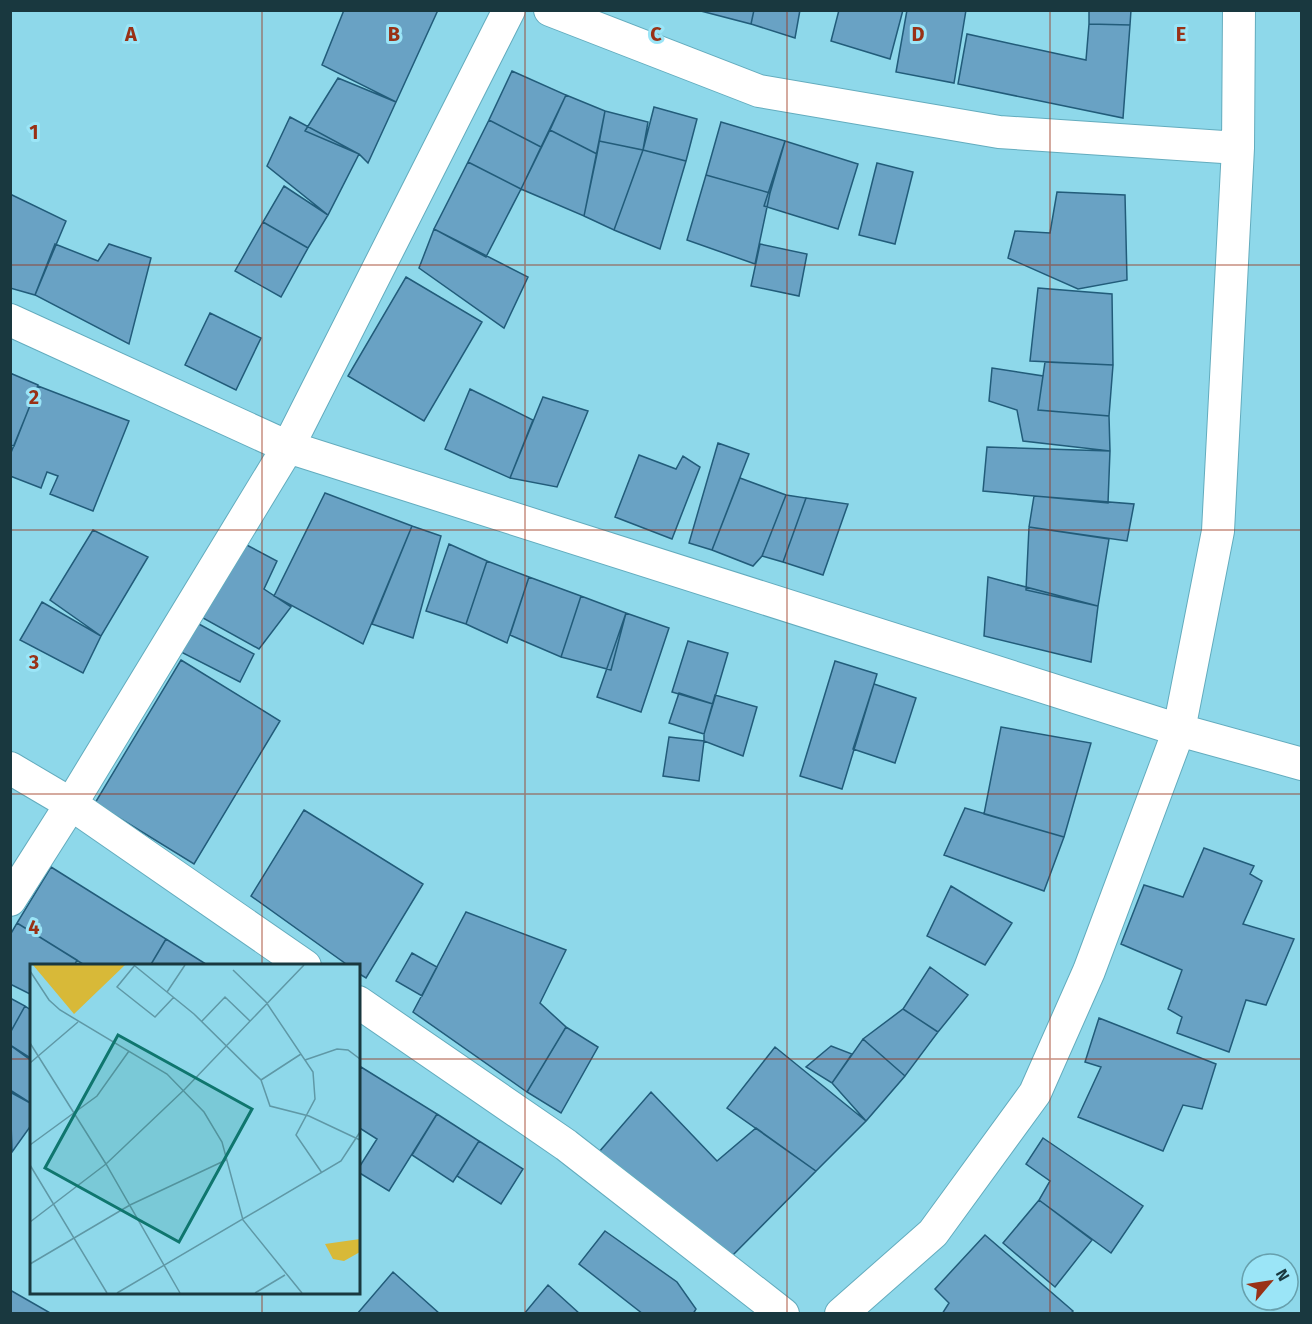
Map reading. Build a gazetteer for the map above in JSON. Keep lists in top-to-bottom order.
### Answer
{
  "north": "top right",
  "grid": {
    "columns": [
      "A",
      "B",
      "C",
      "D",
      "E"
    ],
    "rows": [
      "1",
      "2",
      "3",
      "4"
    ]
  }
}
